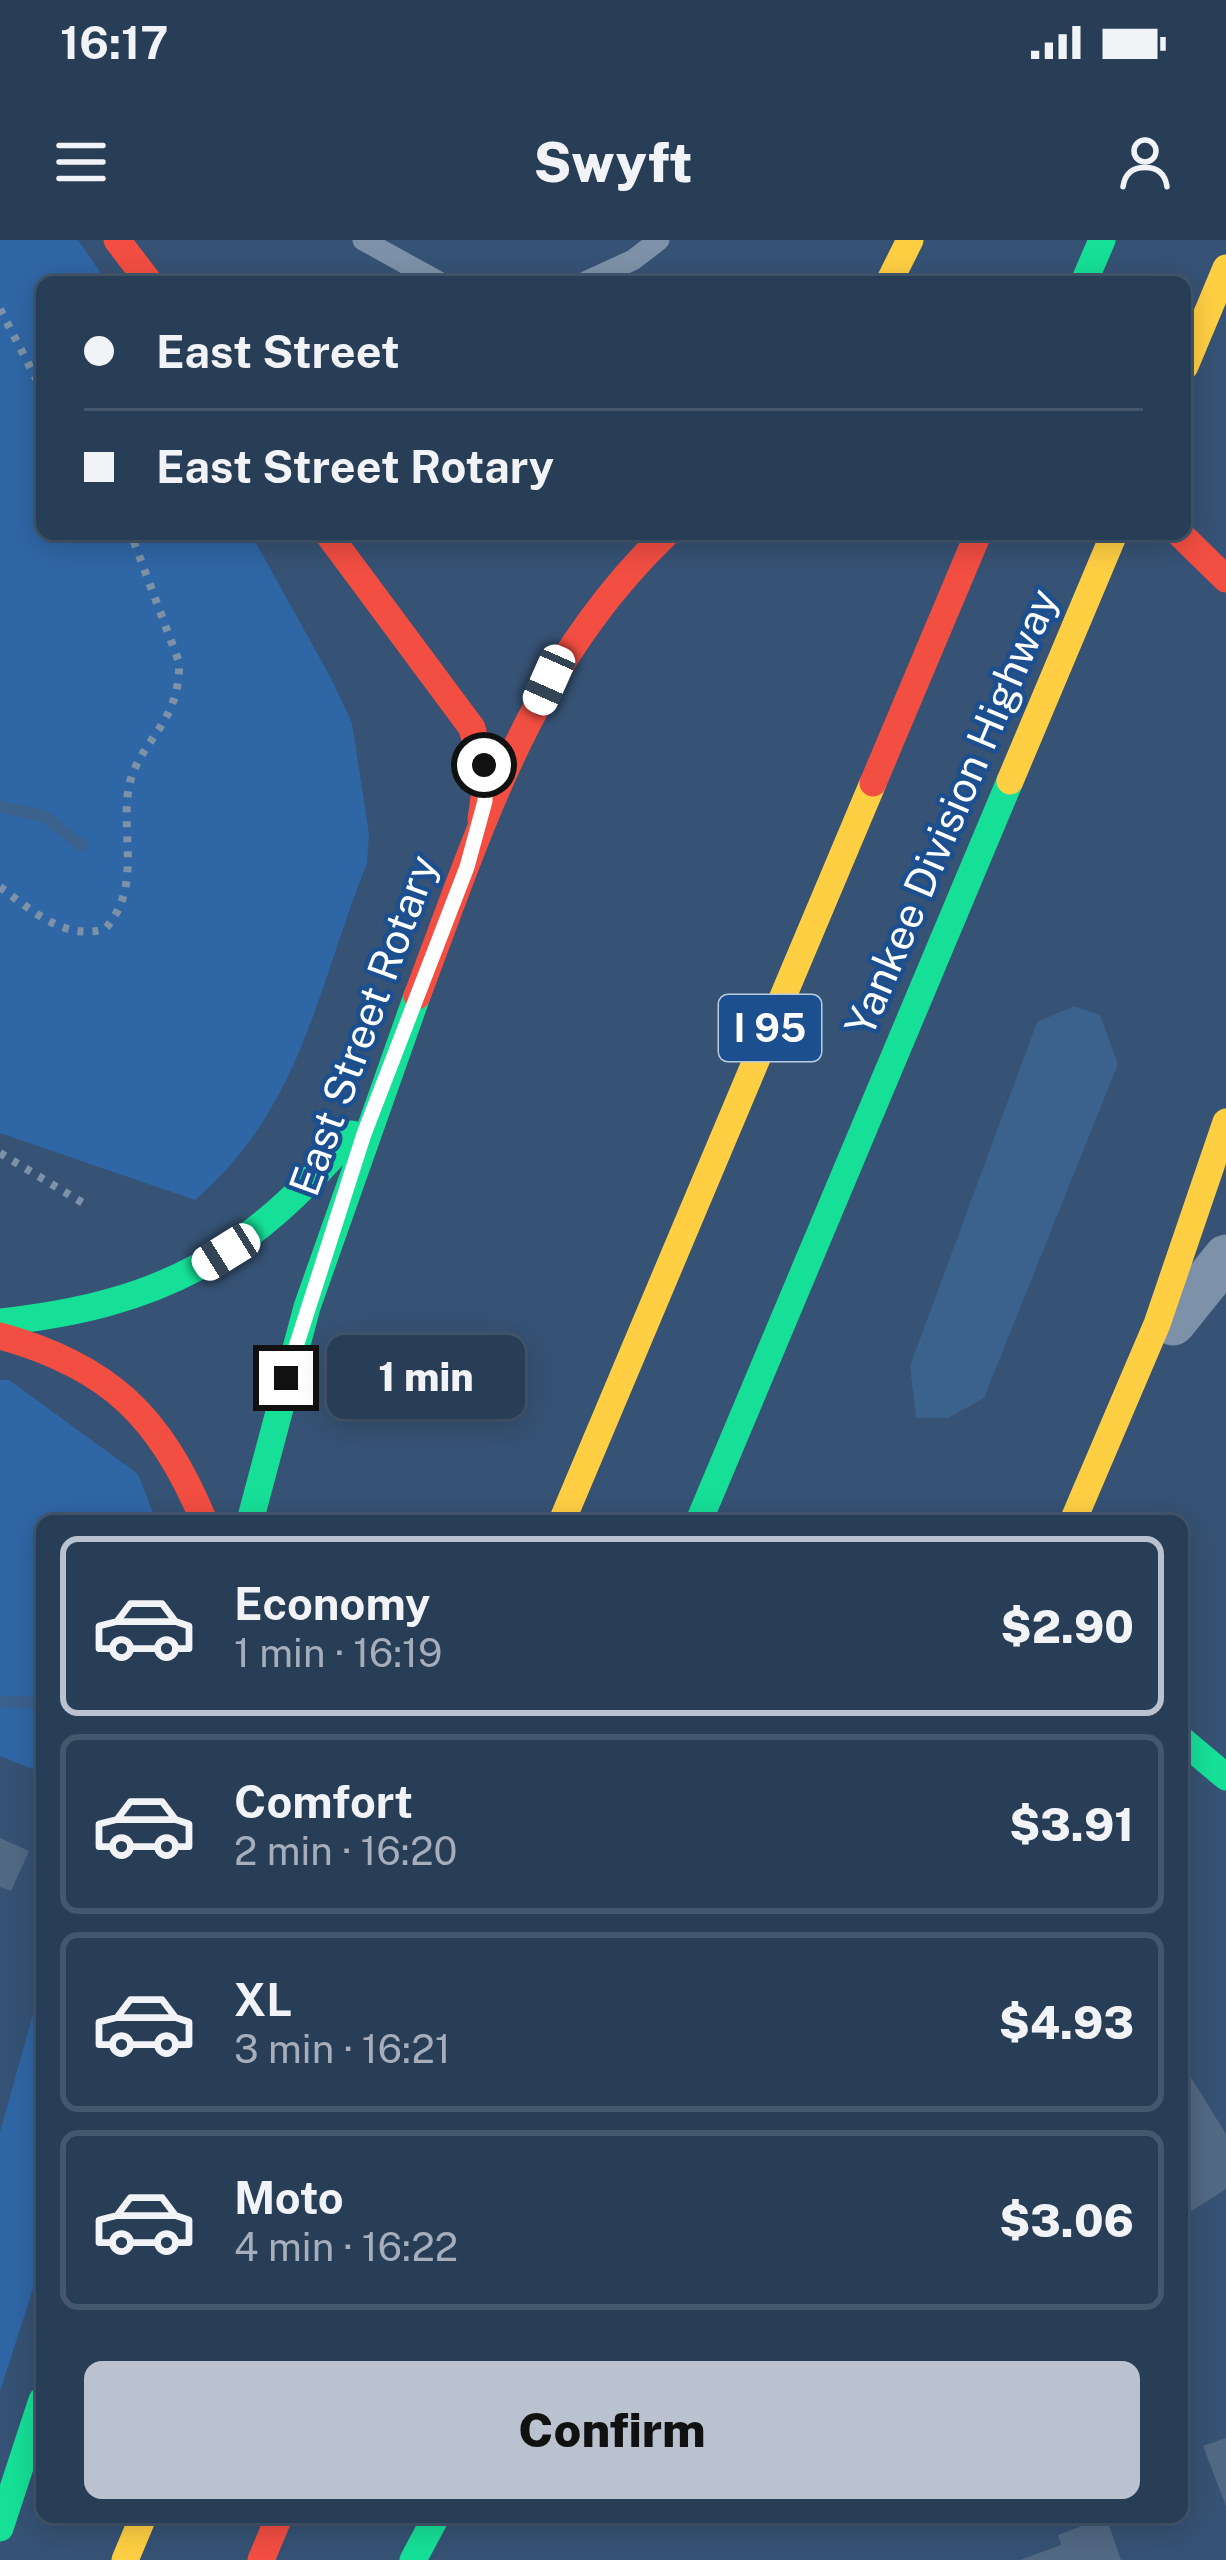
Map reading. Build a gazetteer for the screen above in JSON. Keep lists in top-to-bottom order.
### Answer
{
  "streets": {
    "main road": ["Yankee Division Highway", "East Street Rotary", "I 95"]
  },
  "page": {
    "status": "16:17",
    "header": "Swyft",
    "banner": ["East Street", "East Street Rotary"],
    "bubble": "1 min",
    "list": [
      {
        "name": "Economy",
        "note": "1 min · 16:19",
        "value": "$2.90"
      },
      {
        "name": "Comfort",
        "note": "2 min · 16:20",
        "value": "$3.91"
      },
      {
        "name": "XL",
        "note": "3 min · 16:21",
        "value": "$4.93"
      },
      {
        "name": "Moto",
        "note": "4 min · 16:22",
        "value": "$3.06"
      }
    ],
    "buttons": "Confirm"
  }
}
